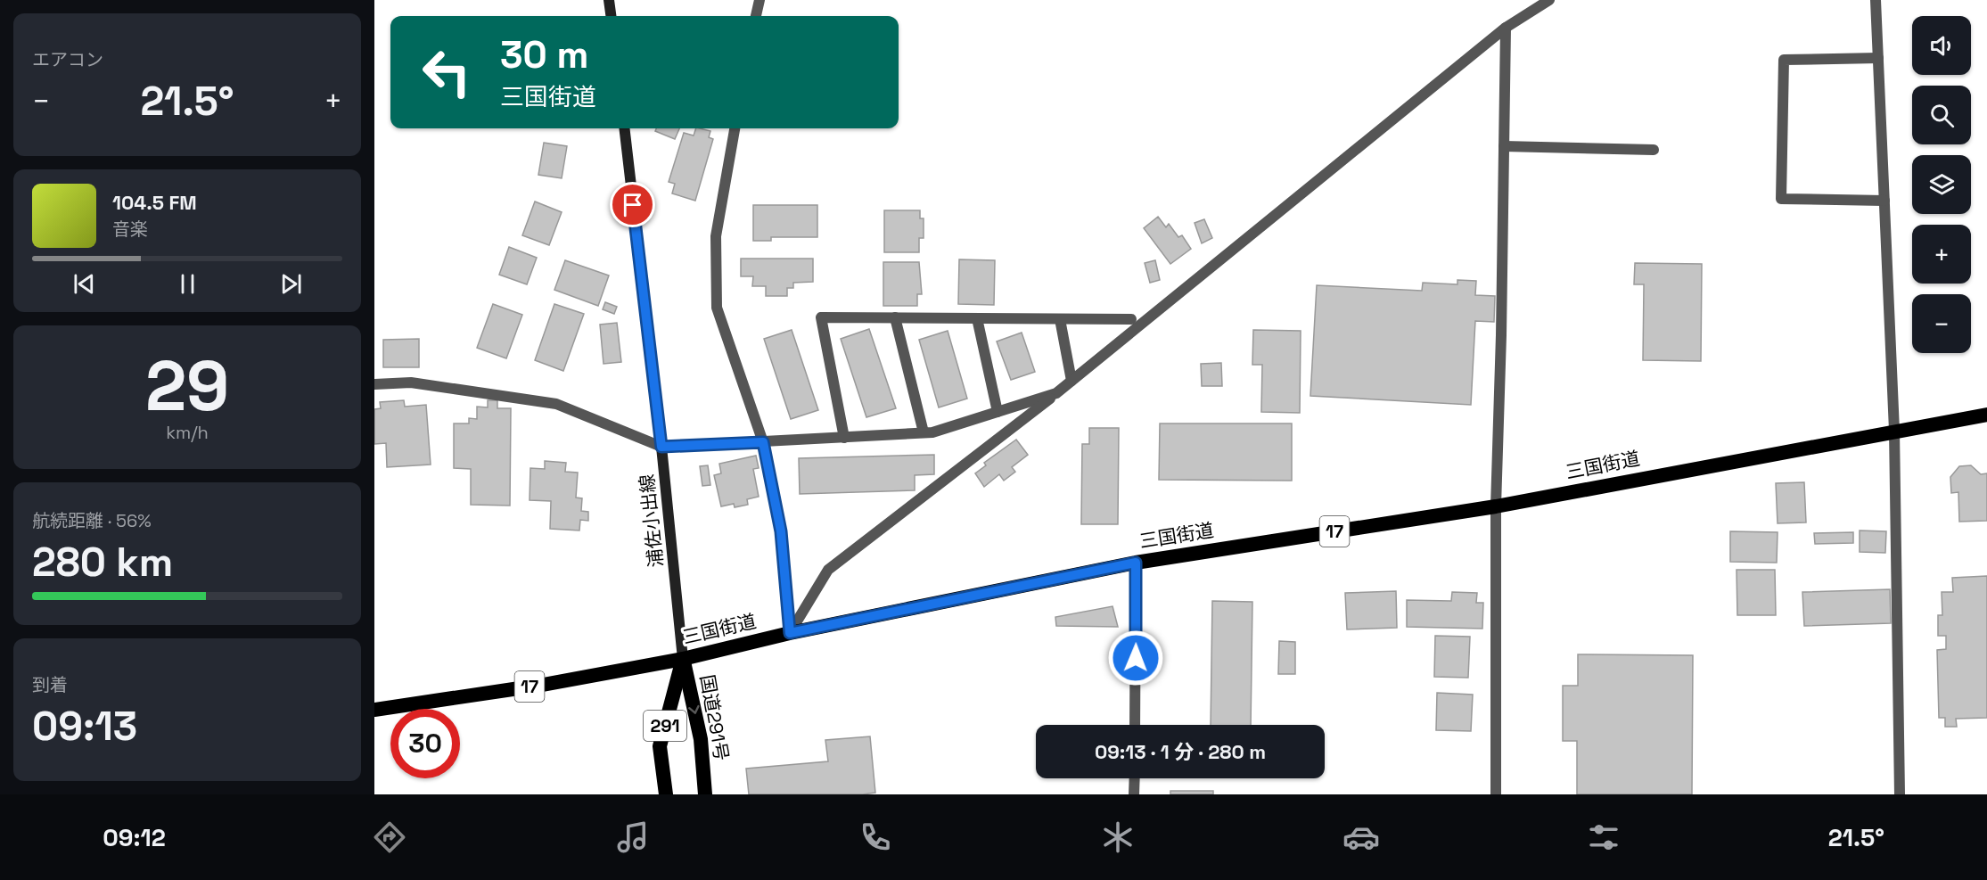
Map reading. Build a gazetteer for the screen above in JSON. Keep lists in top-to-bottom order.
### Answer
{
  "streets": {
    "highway": [
      "三国街道",
      "17",
      "国道291号",
      "291"
    ],
    "main road": ["浦佐小出線"]
  },
  "crossings": [
    ["三国街道", "浦佐小出線"],
    ["三国街道", "国道291号"],
    ["浦佐小出線", "国道291号"]
  ],
  "page": {
    "tile": [
      "エアコン",
      ["29", "km/h"],
      ["航続距離 · 56%", "280 km"],
      ["到着", "09:13"]
    ],
    "map_buttons": ["+", "−"],
    "turn": ["30 m", "三国街道"],
    "heat": ["−", "21.5°", "+"],
    "song": ["104.5 FM", "音楽"],
    "limit": "30",
    "trip": "09:13 · 1 分 · 280 m",
    "tabs": ["09:12", "21.5°"]
  }
}
